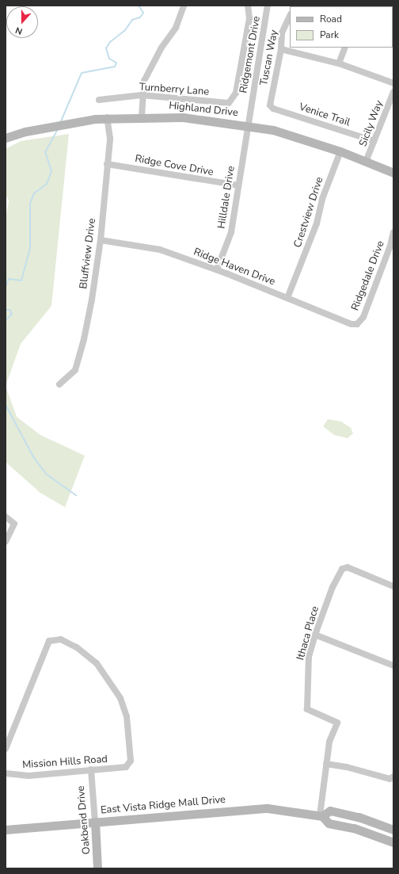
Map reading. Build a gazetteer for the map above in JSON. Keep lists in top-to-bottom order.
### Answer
{
  "streets": {
    "main road": ["Highland Drive", "East Vista Ridge Mall Drive", "Oakbend Drive"],
    "street": [
      "Ridgemont Drive",
      "Tuscan Way",
      "Turnberry Lane",
      "Venice Trail",
      "Sicily Way",
      "Ridge Cove Drive",
      "Hilldale Drive",
      "Crestview Drive",
      "Bluffview Drive",
      "Ridge Haven Drive",
      "Ridgedale Drive",
      "Ithaca Place",
      "Mission Hills Road"
    ]
  },
  "crossings": [
    ["Ridgemont Drive", "Highland Drive"],
    ["Ridgemont Drive", "Hilldale Drive"],
    ["Tuscan Way", "Venice Trail"],
    ["Highland Drive", "Sicily Way"],
    ["Highland Drive", "Hilldale Drive"],
    ["Highland Drive", "Crestview Drive"],
    ["Highland Drive", "Bluffview Drive"],
    ["Venice Trail", "Sicily Way"],
    ["Ridge Cove Drive", "Hilldale Drive"],
    ["Ridge Cove Drive", "Bluffview Drive"],
    ["Hilldale Drive", "Ridge Haven Drive"],
    ["Crestview Drive", "Ridge Haven Drive"],
    ["Bluffview Drive", "Ridge Haven Drive"],
    ["Ridge Haven Drive", "Ridgedale Drive"],
    ["Ithaca Place", "East Vista Ridge Mall Drive"],
    ["Mission Hills Road", "Oakbend Drive"],
    ["East Vista Ridge Mall Drive", "Oakbend Drive"]
  ],
  "legend": ["Road", "Park"],
  "north": "bottom"
}
